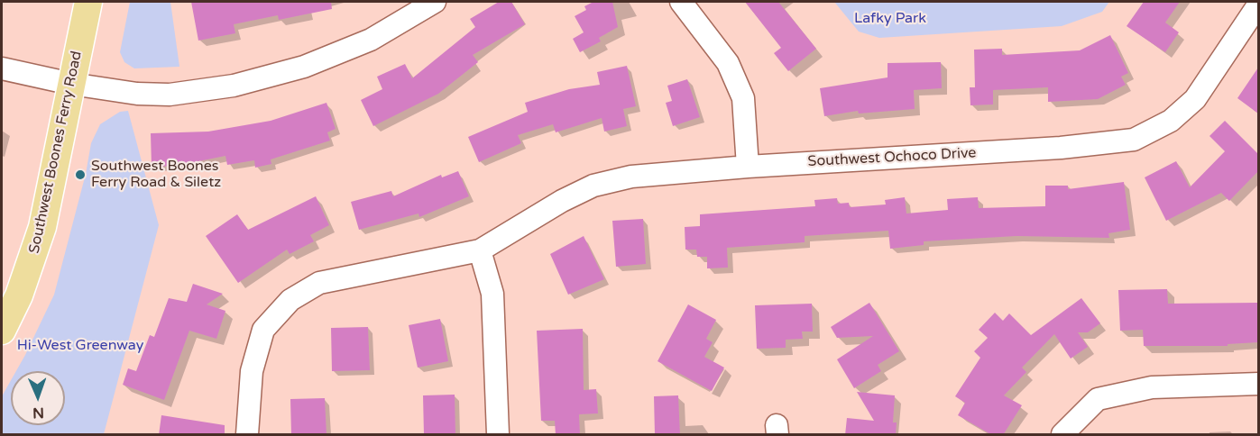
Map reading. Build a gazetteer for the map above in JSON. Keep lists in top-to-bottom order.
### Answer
{
  "streets": {
    "main road": ["Southwest Boones Ferry Road"],
    "street": ["Southwest Ochoco Drive"]
  },
  "parks": ["Lafky Park", "Hi-West Greenway"],
  "places": ["Southwest Boones Ferry Road & Siletz"],
  "north": "bottom"
}
